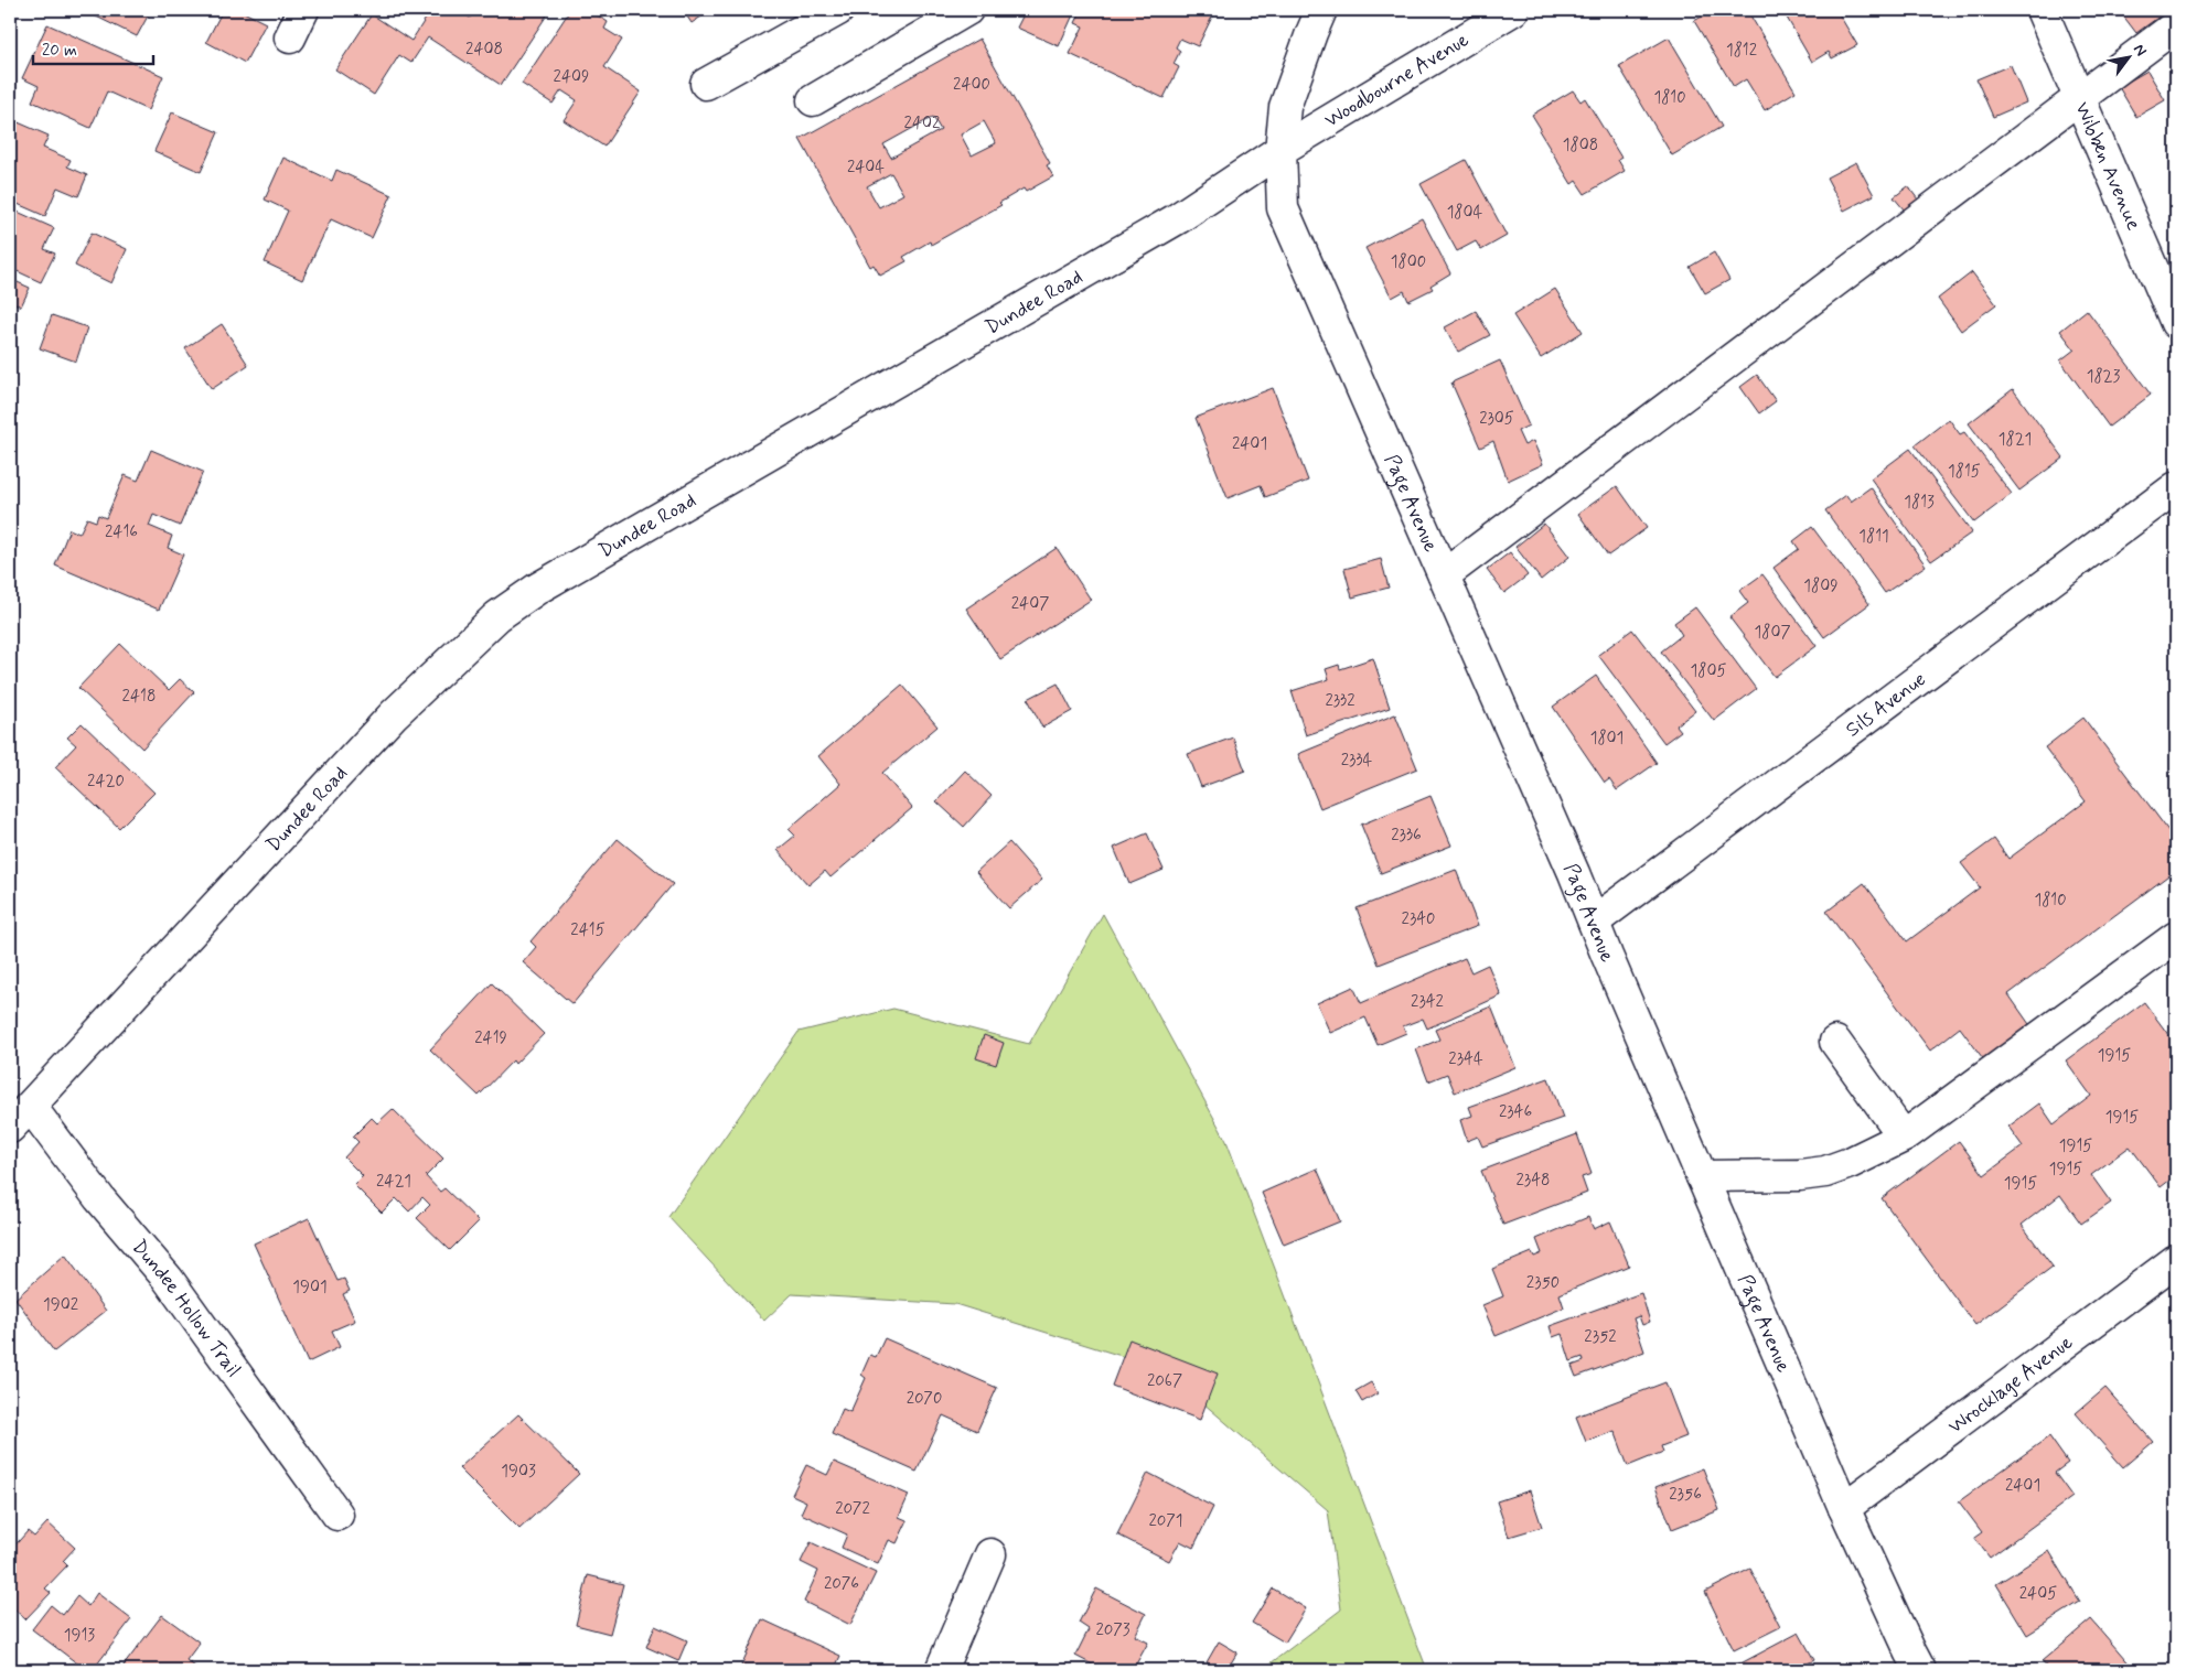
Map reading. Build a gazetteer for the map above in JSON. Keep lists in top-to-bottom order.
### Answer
{
  "streets": {
    "street": [
      "Woodbourne Avenue",
      "Wibben Avenue",
      "Dundee Road",
      "Page Avenue",
      "Sils Avenue",
      "Dundee Hollow Trail",
      "Wrocklage Avenue"
    ]
  },
  "crossings": [
    ["Woodbourne Avenue", "Dundee Road"],
    ["Woodbourne Avenue", "Page Avenue"],
    ["Dundee Road", "Page Avenue"],
    ["Dundee Road", "Dundee Hollow Trail"],
    ["Page Avenue", "Sils Avenue"],
    ["Page Avenue", "Wrocklage Avenue"]
  ],
  "house_numbers": [
    "2408",
    "1812",
    "2409",
    "2400",
    "1810",
    "2402",
    "1808",
    "2404",
    "1804",
    "1800",
    "1823",
    "2305",
    "1821",
    "2401",
    "1815",
    "1813",
    "2416",
    "1811",
    "1809",
    "2407",
    "1807",
    "1805",
    "2418",
    "2332",
    "1801",
    "2334",
    "2420",
    "2336",
    "1810",
    "2340",
    "2415",
    "2342",
    "2419",
    "1915",
    "2344",
    "2346",
    "1915",
    "1915",
    "1915",
    "2348",
    "2421",
    "1915",
    "2350",
    "1901",
    "1902",
    "2352",
    "2067",
    "2070",
    "1903",
    "2401",
    "2356",
    "2072",
    "2071",
    "2076",
    "2405",
    "2073",
    "1913"
  ],
  "scale_bar": "20 m",
  "north": "top right"
}
